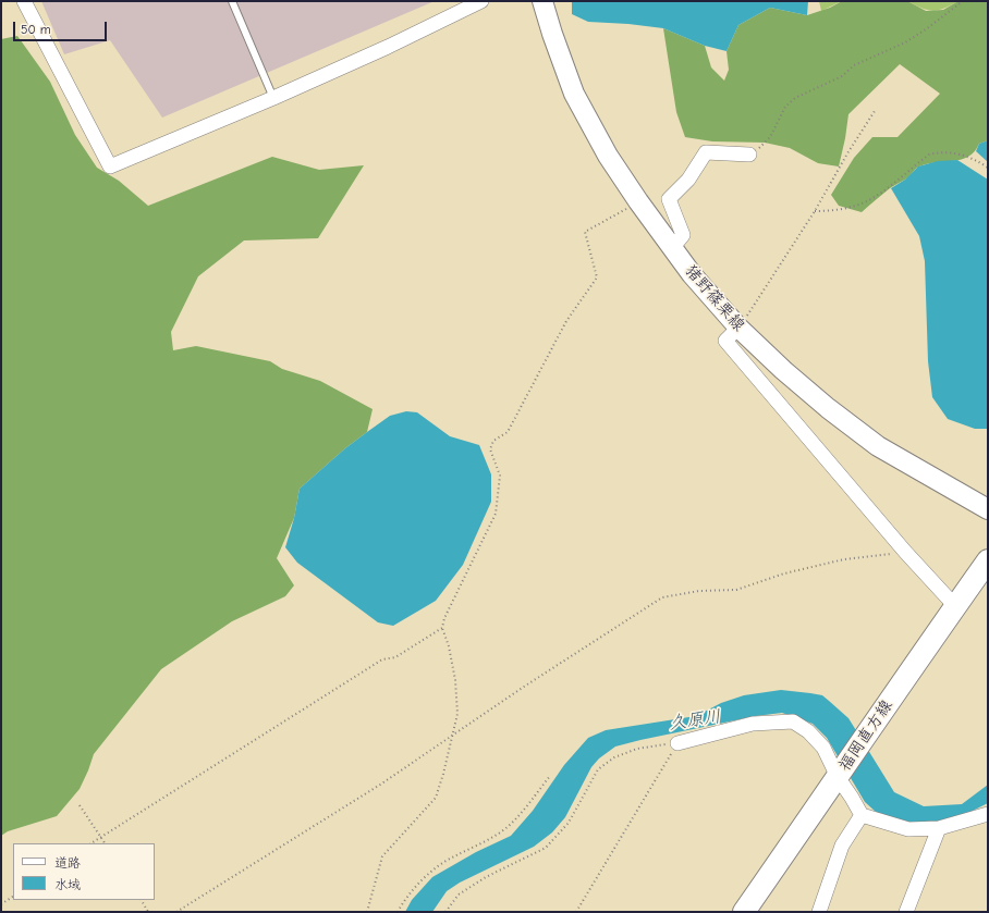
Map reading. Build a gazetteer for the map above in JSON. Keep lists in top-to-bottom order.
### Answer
{
  "streets": {
    "main road": ["猪野篠栗線", "福岡直方線"]
  },
  "water": ["久原川"],
  "legend": ["道路", "水域"],
  "scale_bar": "50 m"
}
